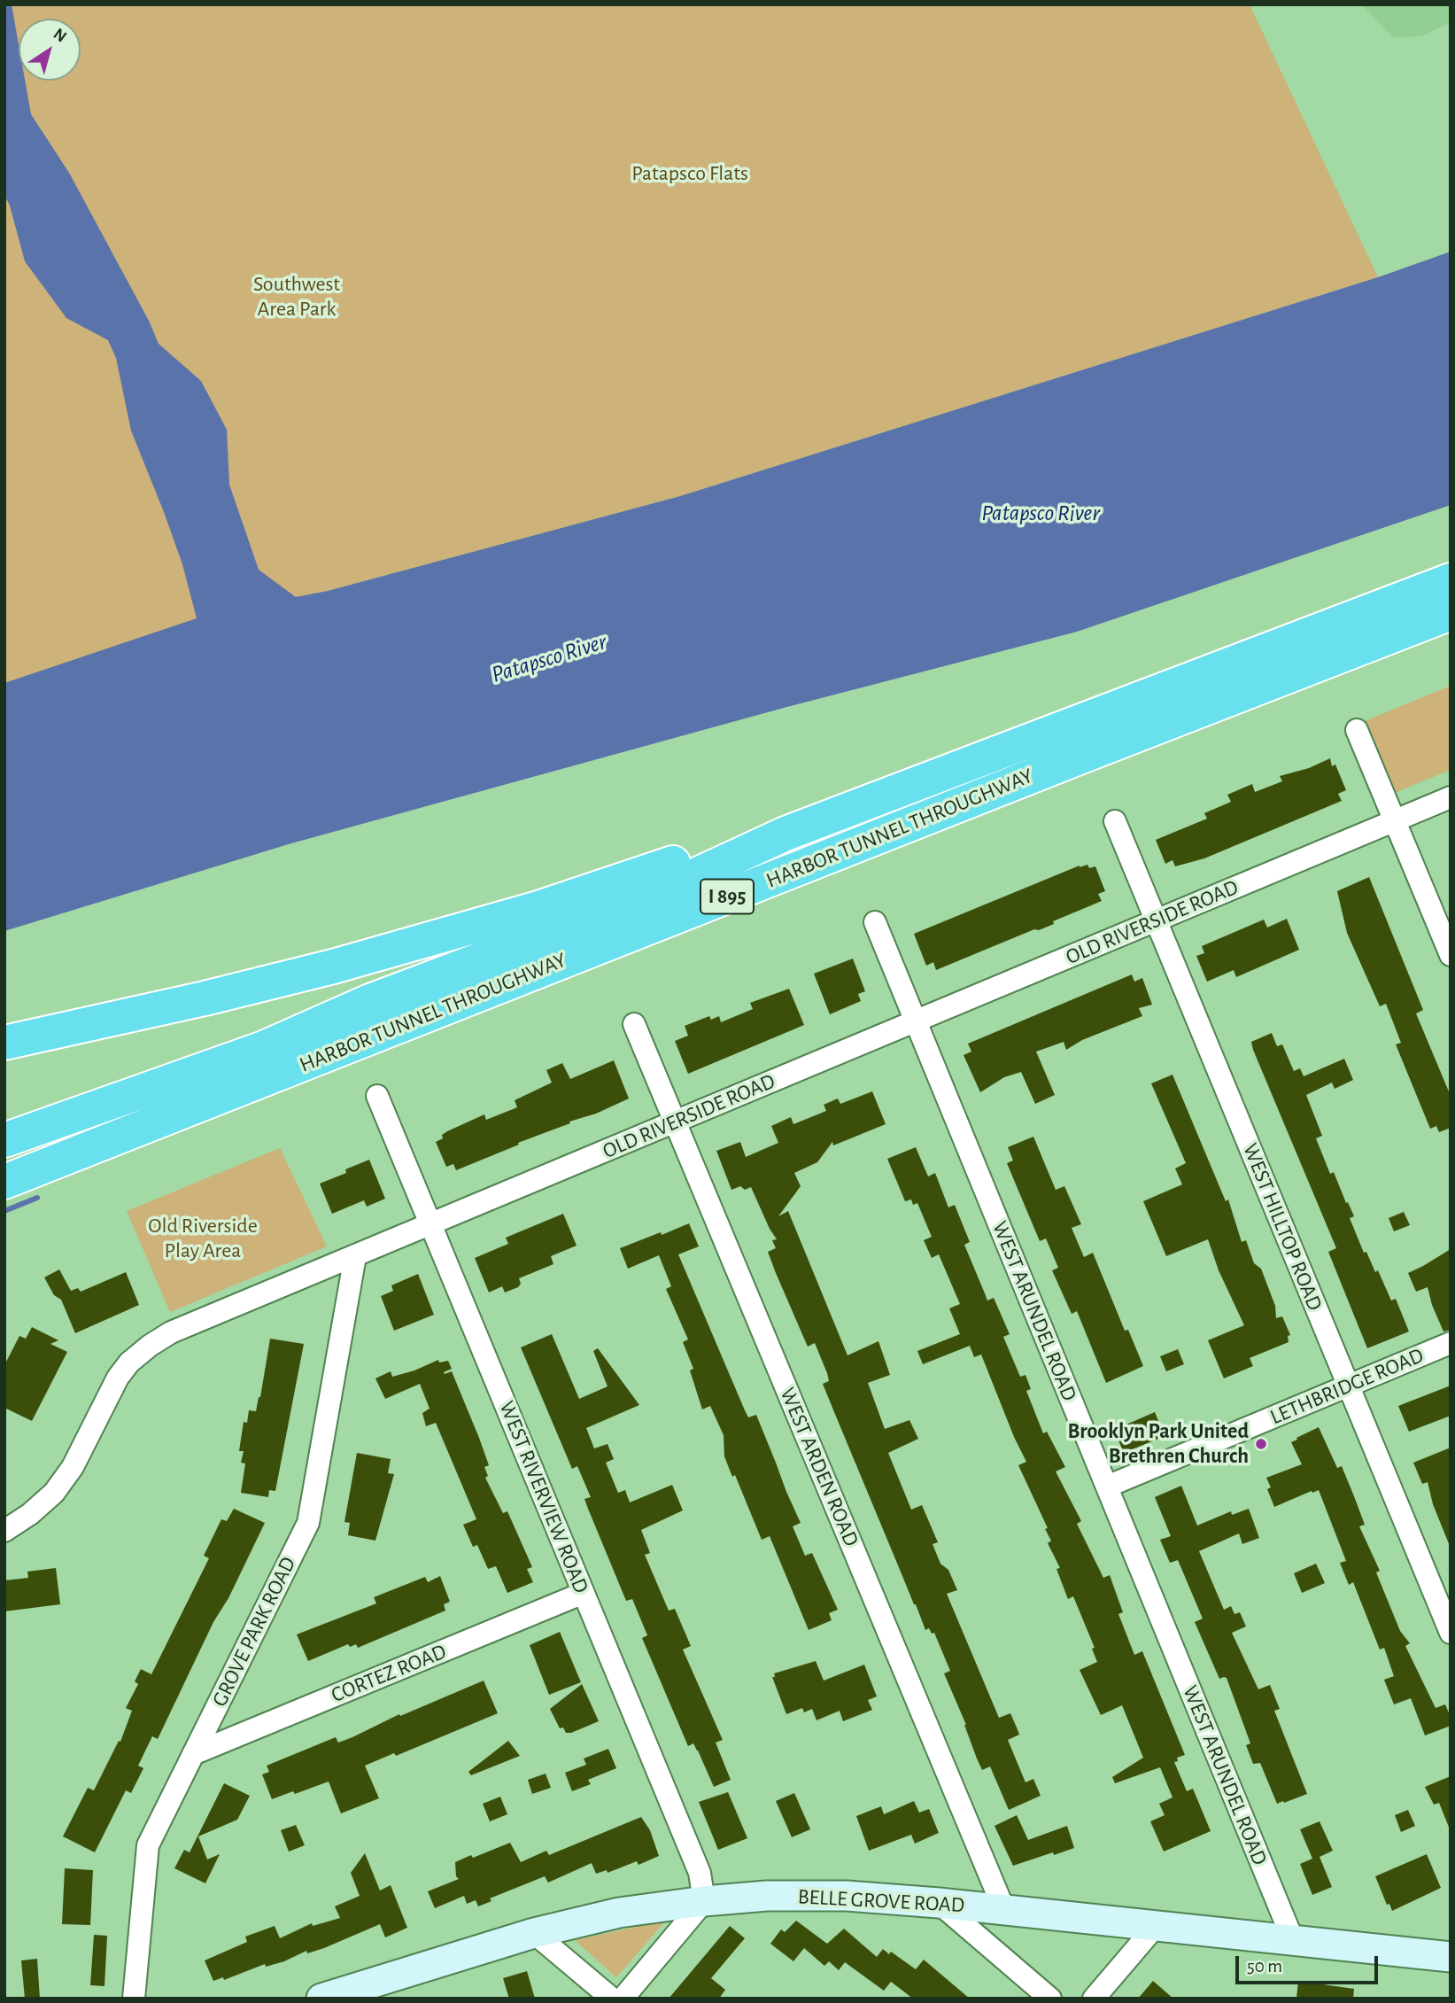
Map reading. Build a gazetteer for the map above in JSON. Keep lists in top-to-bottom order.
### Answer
{
  "streets": {
    "highway": ["HARBOR TUNNEL THROUGHWAY", "I 895"],
    "main road": ["BELLE GROVE ROAD"],
    "street": [
      "OLD RIVERSIDE ROAD",
      "WEST HILLTOP ROAD",
      "WEST ARUNDEL ROAD",
      "LETHBRIDGE ROAD",
      "WEST ARDEN ROAD",
      "WEST RIVERVIEW ROAD",
      "GROVE PARK ROAD",
      "CORTEZ ROAD"
    ]
  },
  "crossings": [
    ["OLD RIVERSIDE ROAD", "WEST HILLTOP ROAD"],
    ["OLD RIVERSIDE ROAD", "WEST ARUNDEL ROAD"],
    ["OLD RIVERSIDE ROAD", "WEST ARDEN ROAD"],
    ["OLD RIVERSIDE ROAD", "WEST RIVERVIEW ROAD"],
    ["OLD RIVERSIDE ROAD", "GROVE PARK ROAD"],
    ["WEST HILLTOP ROAD", "LETHBRIDGE ROAD"],
    ["WEST ARUNDEL ROAD", "LETHBRIDGE ROAD"],
    ["WEST ARUNDEL ROAD", "BELLE GROVE ROAD"],
    ["WEST ARDEN ROAD", "BELLE GROVE ROAD"],
    ["WEST RIVERVIEW ROAD", "CORTEZ ROAD"],
    ["WEST RIVERVIEW ROAD", "BELLE GROVE ROAD"],
    ["GROVE PARK ROAD", "CORTEZ ROAD"]
  ],
  "water": ["Patapsco River"],
  "parks": ["Patapsco Flats", "Southwest Area Park", "Old Riverside Play Area"],
  "places": ["Brooklyn Park United Brethren Church"],
  "scale_bar": "50 m",
  "north": "top right"
}
